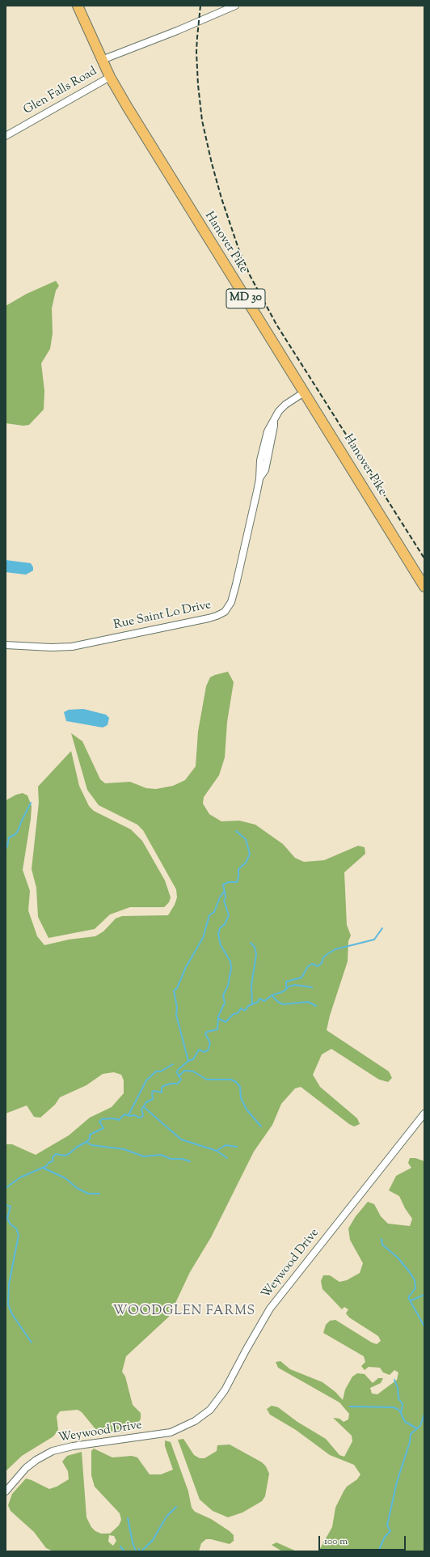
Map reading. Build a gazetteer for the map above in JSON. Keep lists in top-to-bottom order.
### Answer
{
  "streets": {
    "highway": ["Hanover Pike", "MD 30"],
    "street": ["Glen Falls Road", "Rue Saint Lo Drive", "Weywood Drive"]
  },
  "crossings": [
    ["Glen Falls Road", "Hanover Pike"],
    ["Hanover Pike", "Rue Saint Lo Drive"]
  ],
  "districts": ["WOODGLEN FARMS"],
  "scale_bar": "100 m"
}
